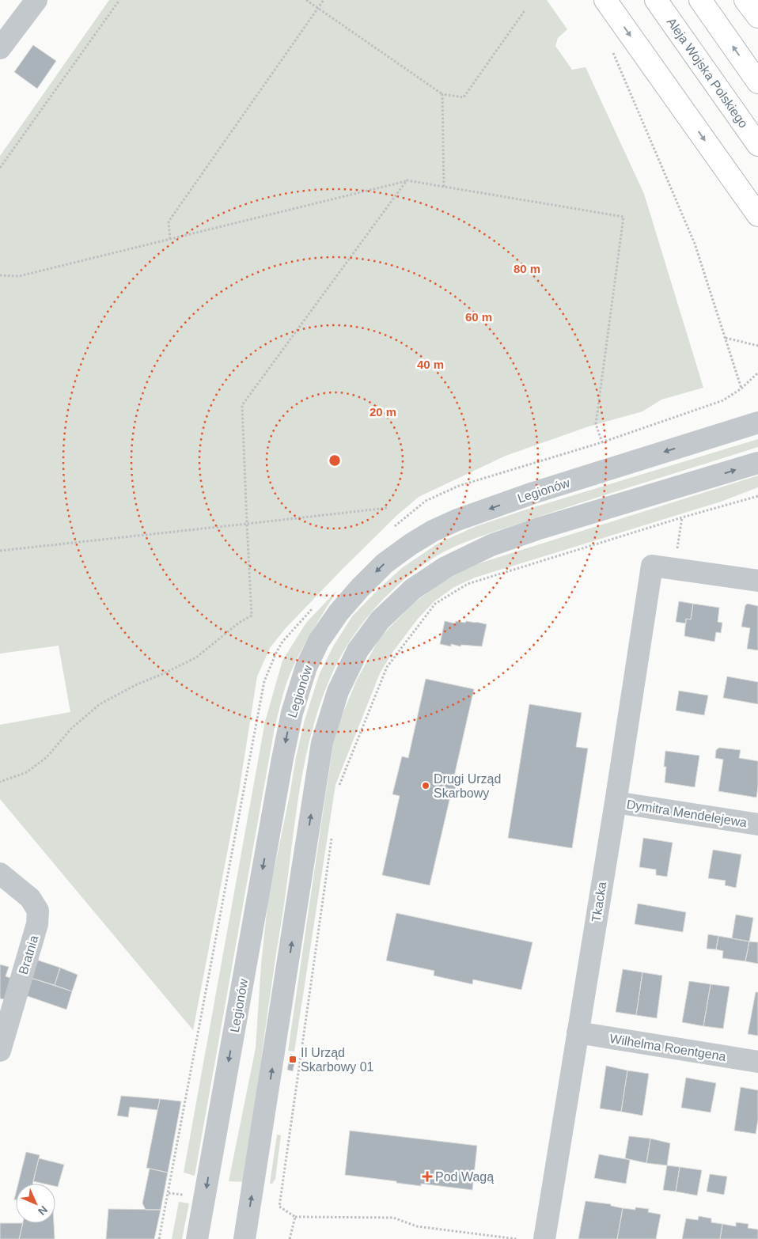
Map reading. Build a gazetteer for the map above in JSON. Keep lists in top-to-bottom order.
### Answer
{
  "streets": {
    "main road": ["Aleja Wojska Polskiego"],
    "street": [
      "Legionów",
      "Dymitra Mendelejewa",
      "Tkacka",
      "Bratnia",
      "Wilhelma Roentgena"
    ]
  },
  "crossings": [
    ["Dymitra Mendelejewa", "Tkacka"],
    ["Tkacka", "Wilhelma Roentgena"]
  ],
  "one_way": ["Legionów"],
  "places": {
    "other": ["Drugi Urząd Skarbowy"],
    "transit": ["II Urząd Skarbowy 01"],
    "health": ["Pod Wagą"]
  },
  "north": "bottom right",
  "rings": [
    "80 m",
    "60 m",
    "40 m",
    "20 m"
  ]
}
